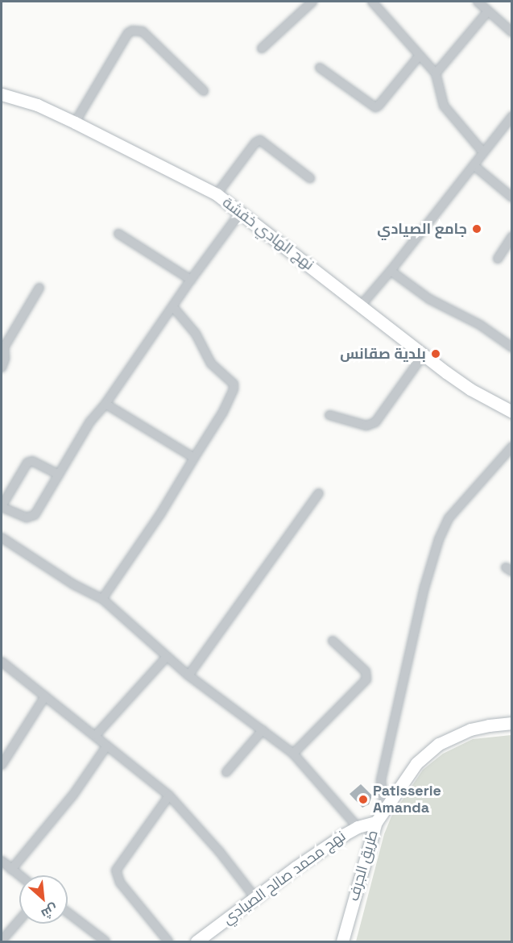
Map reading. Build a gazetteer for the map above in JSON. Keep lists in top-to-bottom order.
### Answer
{
  "streets": {
    "main road": ["نهج الهادي خفشة", "طريق الجرف", "نهج محمد صالح الصيادي"]
  },
  "crossings": [
    ["طريق الجرف", "نهج محمد صالح الصيادي"]
  ],
  "places": ["جامع الصيادي", "بلدية صقانس", "Patisserie Amanda"],
  "north": "bottom right"
}
